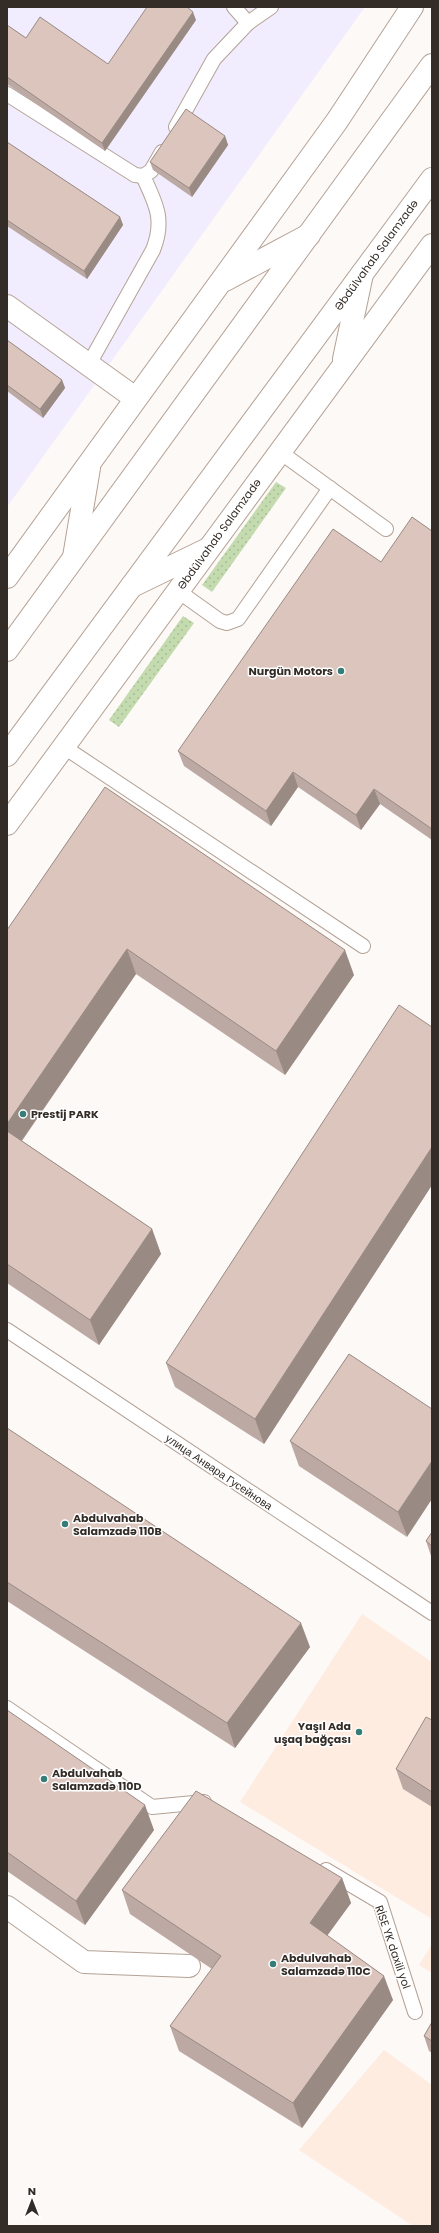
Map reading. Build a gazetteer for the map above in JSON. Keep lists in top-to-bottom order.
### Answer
{
  "streets": {
    "main road": ["Əbdülvahab Salamzadə"],
    "lane": ["улица Анвара Гусейнова", "RİSE YK daxili yol"]
  },
  "places": [
    "Nurgün Motors",
    "Prestij PARK",
    "Abdulvahab Salamzadə 110B",
    "Yaşıl Ada uşaq bağçası",
    "Abdulvahab Salamzadə 110D",
    "Abdulvahab Salamzadə 110C"
  ],
  "north": "top"
}
